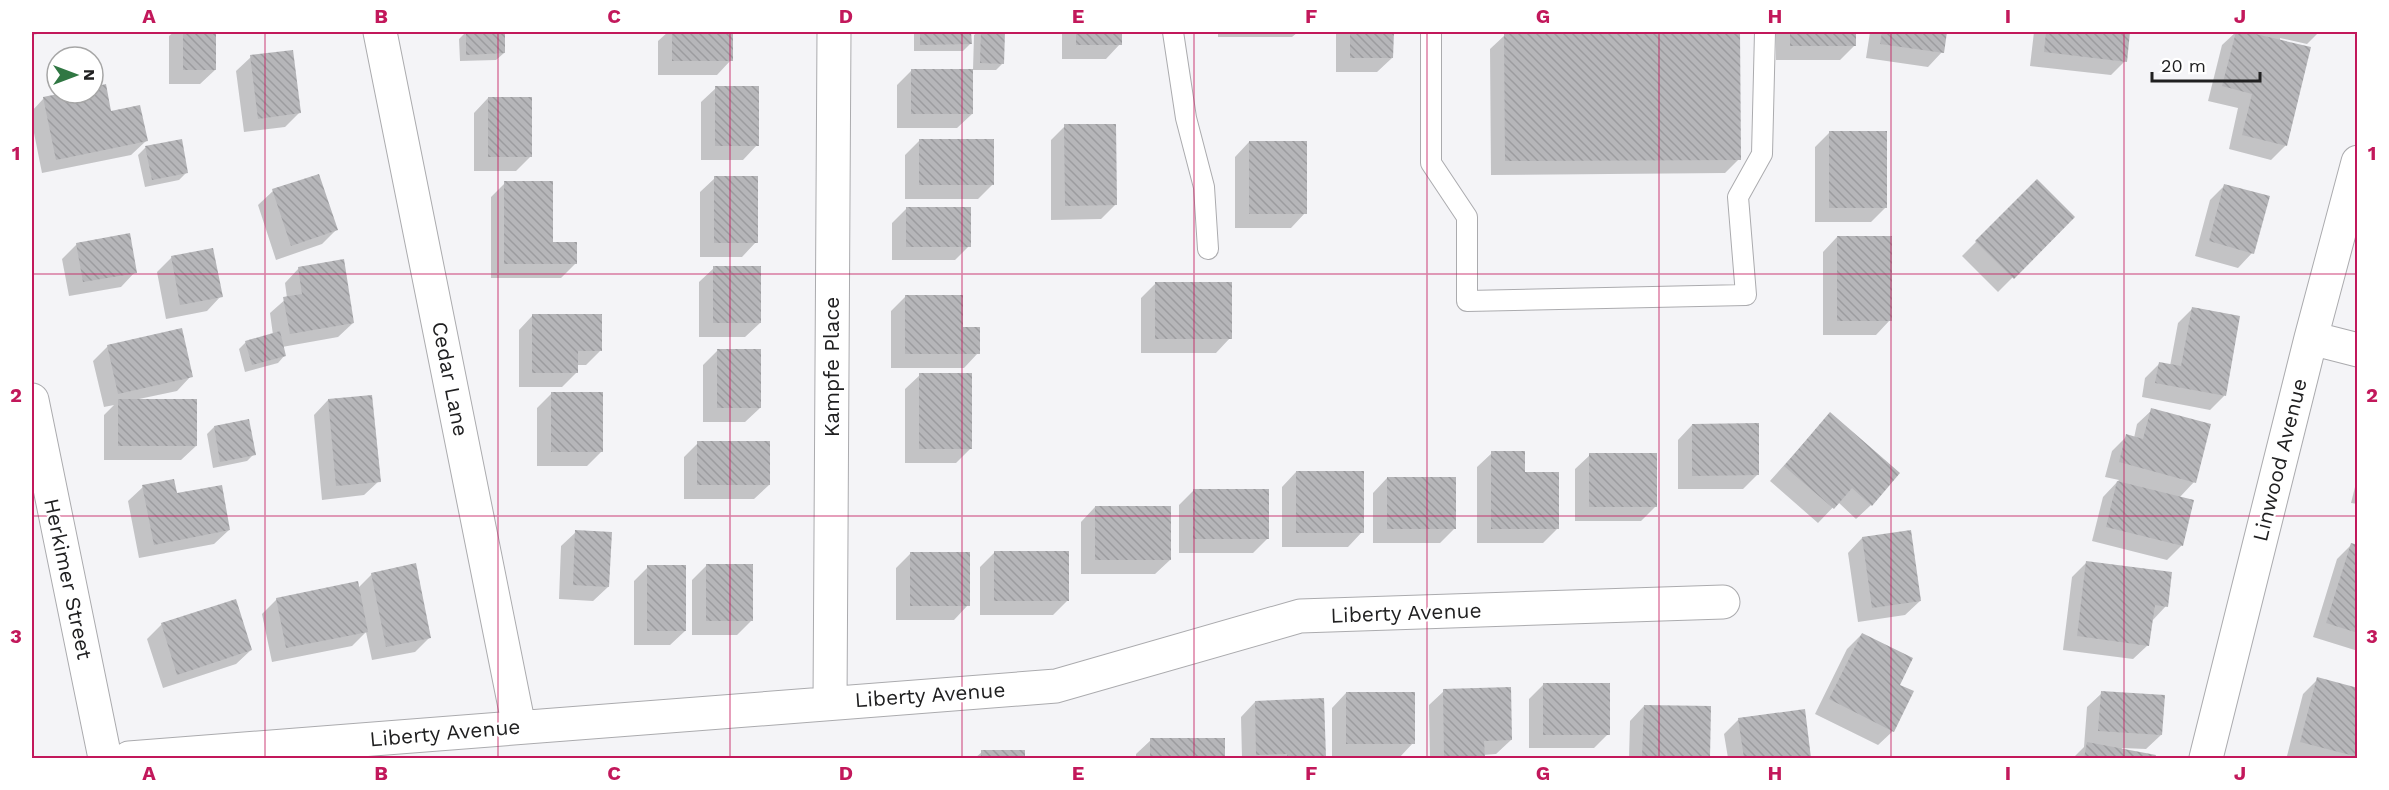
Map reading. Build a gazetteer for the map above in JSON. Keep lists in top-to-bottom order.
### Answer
{
  "streets": {
    "street": [
      "Kampfe Place",
      "Cedar Lane",
      "Linwood Avenue",
      "Herkimer Street",
      "Liberty Avenue"
    ]
  },
  "crossings": [
    ["Kampfe Place", "Liberty Avenue"],
    ["Cedar Lane", "Liberty Avenue"]
  ],
  "scale_bar": "20 m",
  "north": "right",
  "grid": {
    "columns": [
      "A",
      "B",
      "C",
      "D",
      "E",
      "F",
      "G",
      "H",
      "I",
      "J"
    ],
    "rows": ["1", "2", "3"]
  }
}
